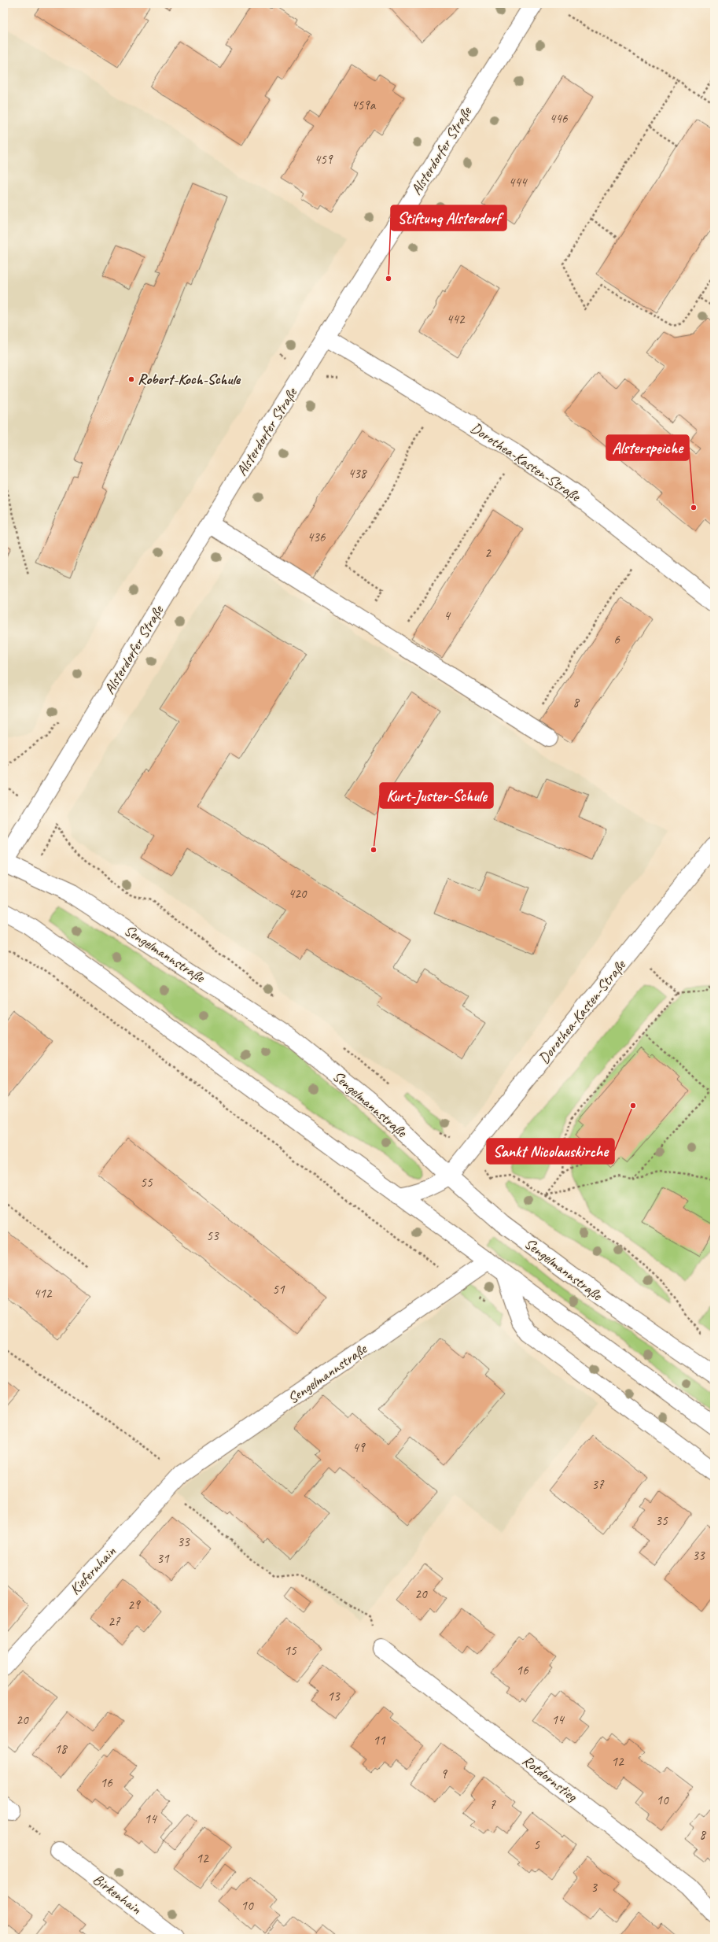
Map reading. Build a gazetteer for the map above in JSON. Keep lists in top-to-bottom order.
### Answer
{
  "streets": {
    "street": [
      "Alsterdorfer Straße",
      "Dorothea-Kasten-Straße",
      "Sengelmannstraße",
      "Kiefernhain",
      "Rotdornstieg",
      "Birkenhain"
    ]
  },
  "crossings": [
    ["Alsterdorfer Straße", "Dorothea-Kasten-Straße"],
    ["Alsterdorfer Straße", "Sengelmannstraße"],
    ["Dorothea-Kasten-Straße", "Sengelmannstraße"],
    ["Sengelmannstraße", "Kiefernhain"]
  ],
  "places": [
    "Stiftung Alsterdorf",
    "Robert-Koch-Schule",
    "Alsterspeiche",
    "Kurt-Juster-Schule",
    "Sankt Nicolauskirche"
  ],
  "house_numbers": [
    "459a",
    "446",
    "459",
    "444",
    "442",
    "438",
    "436",
    "2",
    "4",
    "6",
    "8",
    "420",
    "55",
    "53",
    "51",
    "412",
    "49",
    "37",
    "35",
    "33",
    "33",
    "31",
    "20",
    "29",
    "27",
    "15",
    "16",
    "13",
    "20",
    "14",
    "11",
    "18",
    "12",
    "9",
    "16",
    "10",
    "7",
    "14",
    "8",
    "5",
    "12",
    "3",
    "10"
  ]
}
